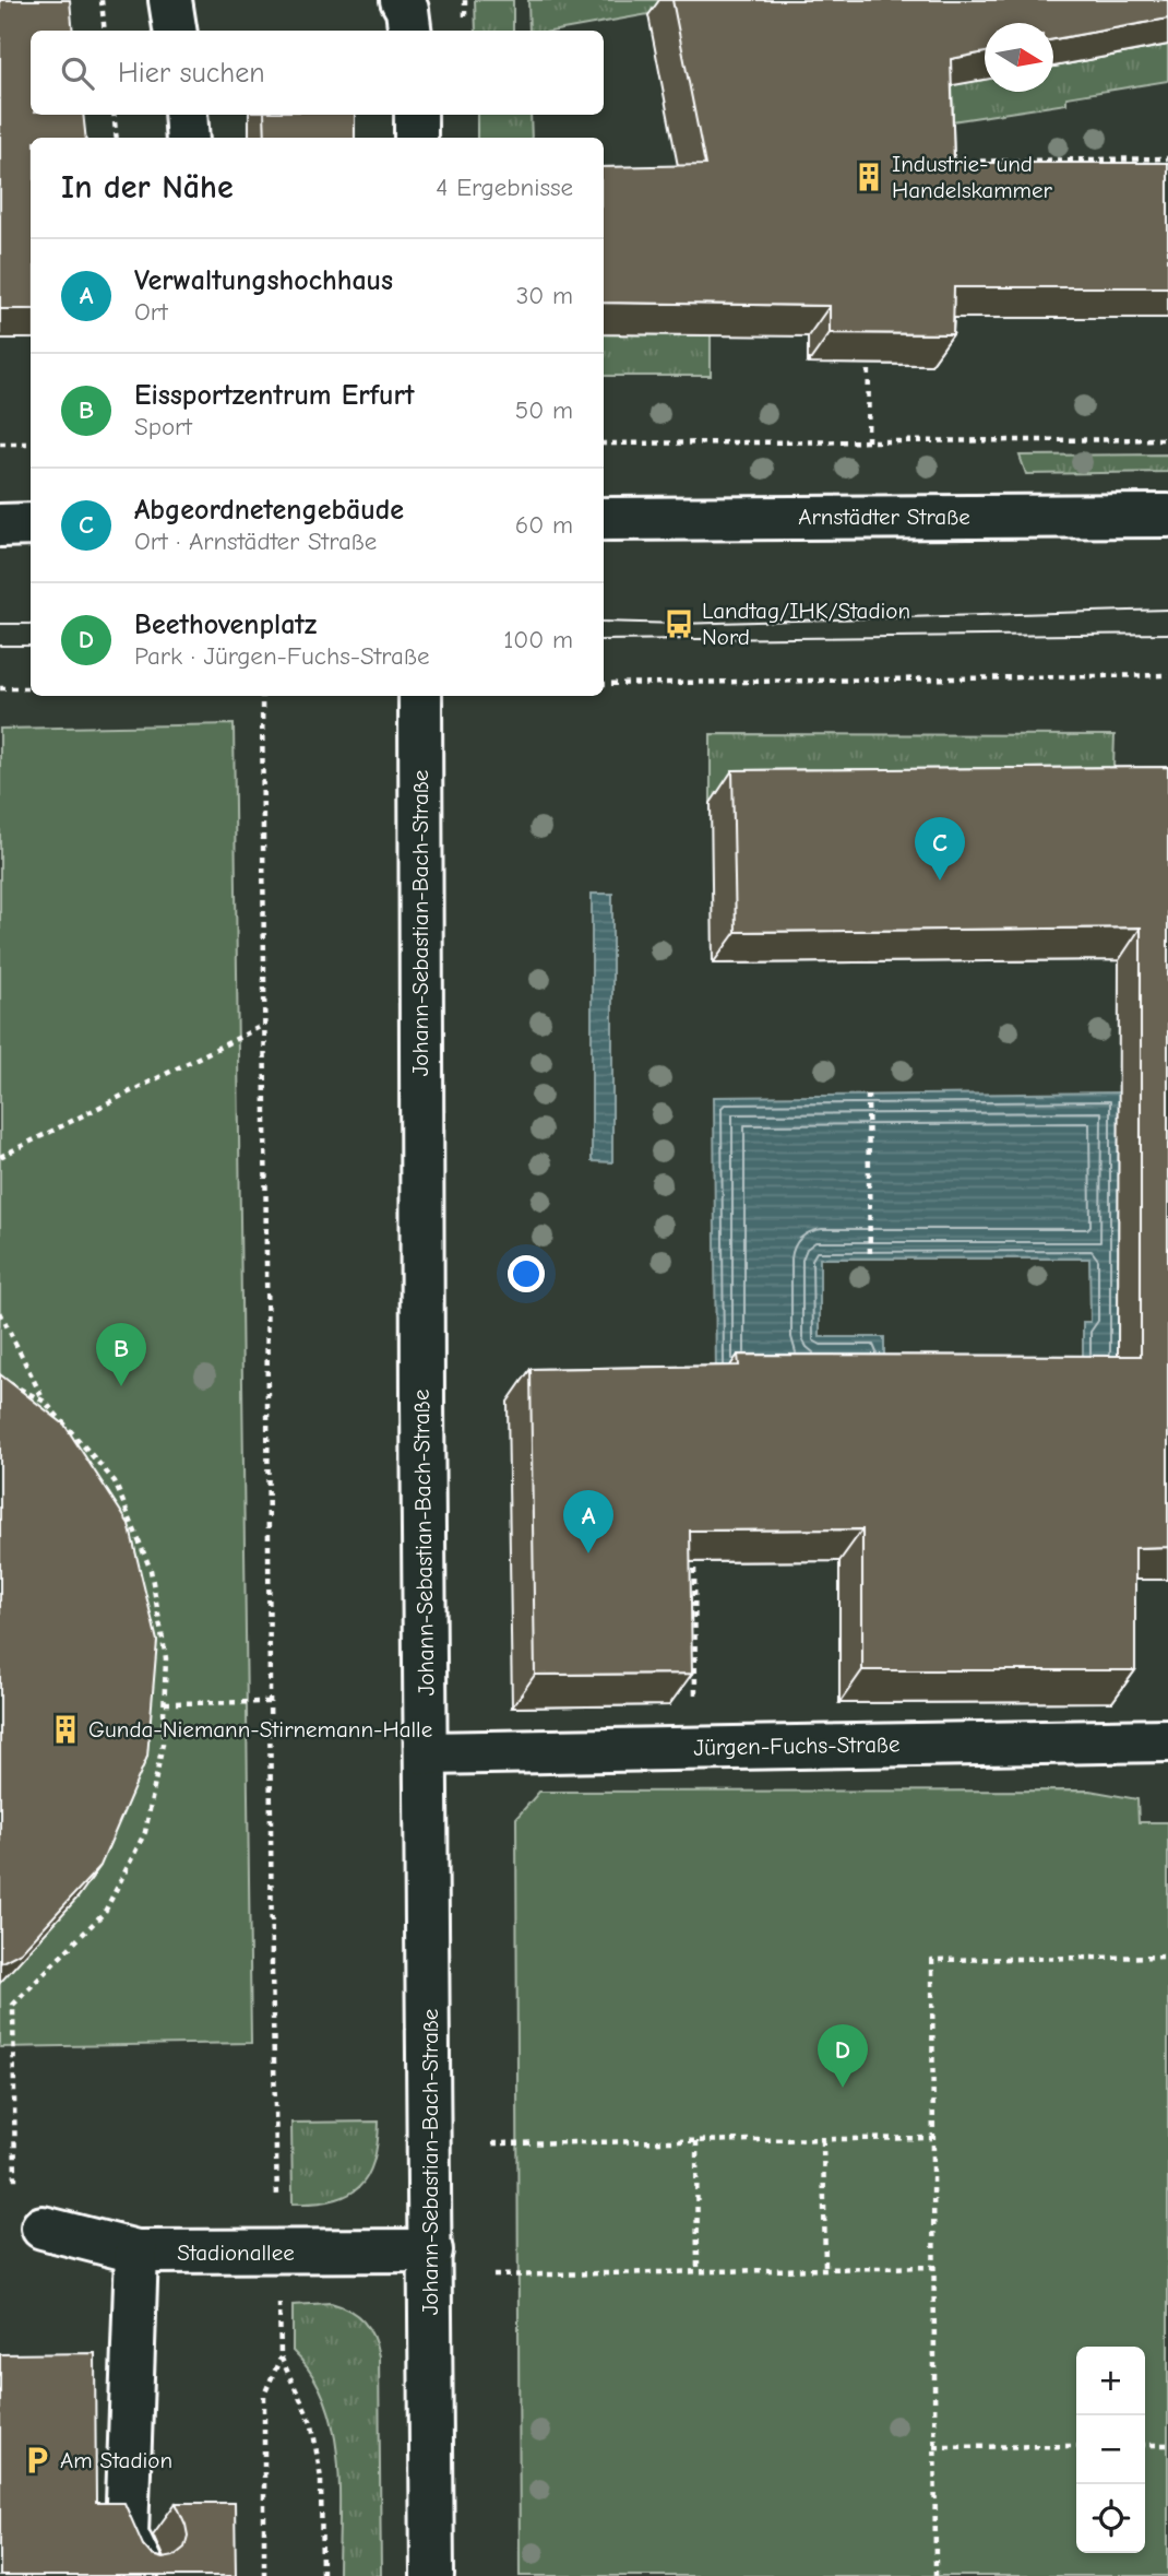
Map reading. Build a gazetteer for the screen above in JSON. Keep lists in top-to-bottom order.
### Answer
{
  "streets": {
    "street": [
      "Arnstädter Straße",
      "Johann-Sebastian-Bach-Straße",
      "Jürgen-Fuchs-Straße",
      "Stadionallee"
    ]
  },
  "crossings": [
    ["Johann-Sebastian-Bach-Straße", "Jürgen-Fuchs-Straße"],
    ["Johann-Sebastian-Bach-Straße", "Stadionallee"]
  ],
  "places": {
    "building": ["Industrie- und Handelskammer", "Gunda-Niemann-Stirnemann-Halle"],
    "bus stop": ["Landtag/IHK/Stadion Nord"],
    "parking": ["Am Stadion"]
  },
  "north": "right",
  "page": {
    "search": "Hier suchen",
    "heading": ["In der Nähe", "4 Ergebnisse"],
    "list": [
      {
        "mark": "A",
        "name": "Verwaltungshochhaus",
        "note": "Ort",
        "value": "30 m"
      },
      {
        "mark": "B",
        "name": "Eissportzentrum Erfurt",
        "note": "Sport",
        "value": "50 m"
      },
      {
        "mark": "C",
        "name": "Abgeordnetengebäude",
        "note": "Ort · Arnstädter Straße",
        "value": "60 m"
      },
      {
        "mark": "D",
        "name": "Beethovenplatz",
        "note": "Park · Jürgen-Fuchs-Straße",
        "value": "100 m"
      }
    ],
    "pins": [
      "C",
      "B",
      "A",
      "D"
    ],
    "map_buttons": ["+", "−"]
  }
}
